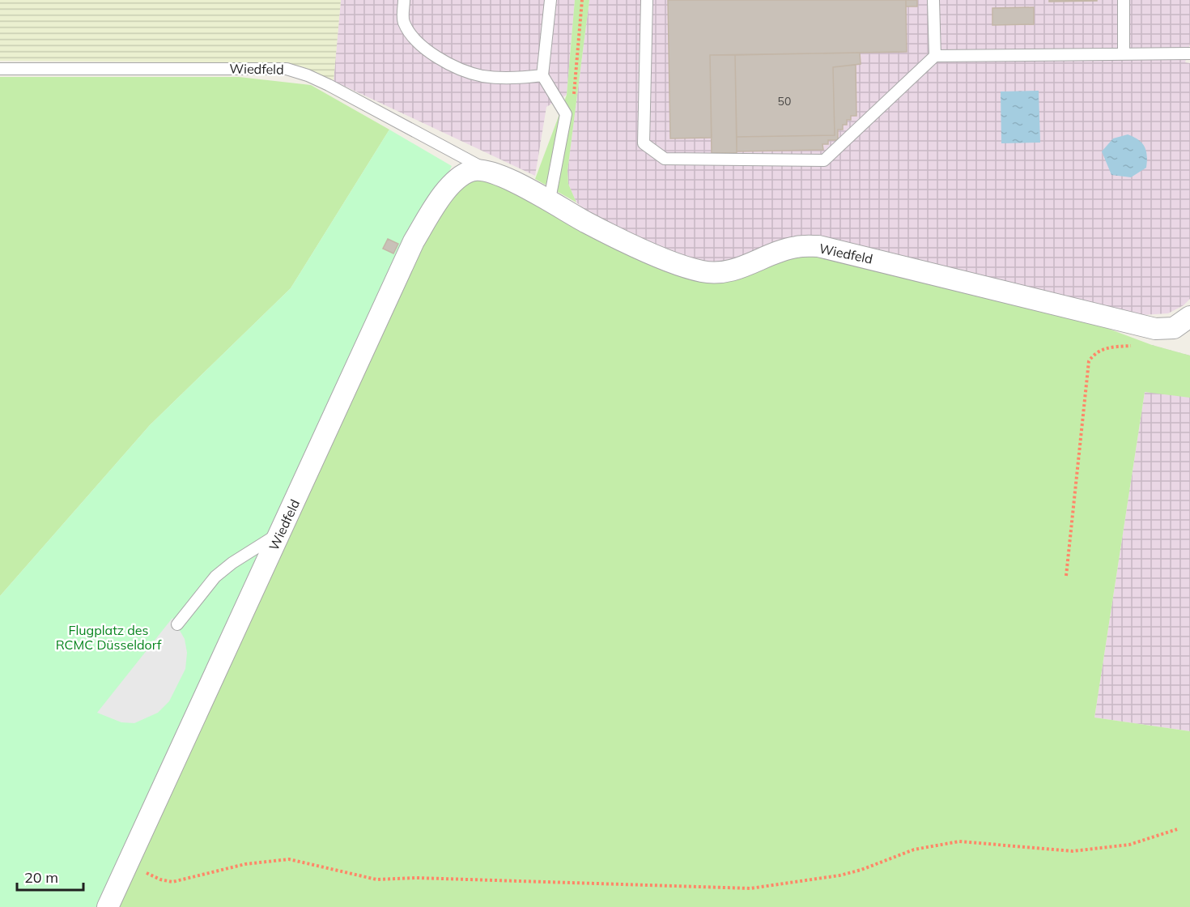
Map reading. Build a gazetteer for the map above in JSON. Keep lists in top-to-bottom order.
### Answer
{
  "streets": {
    "street": ["Wiedfeld"]
  },
  "parks": ["Flugplatz des RCMC Düsseldorf"],
  "house_numbers": ["50"],
  "scale_bar": "20 m"
}
